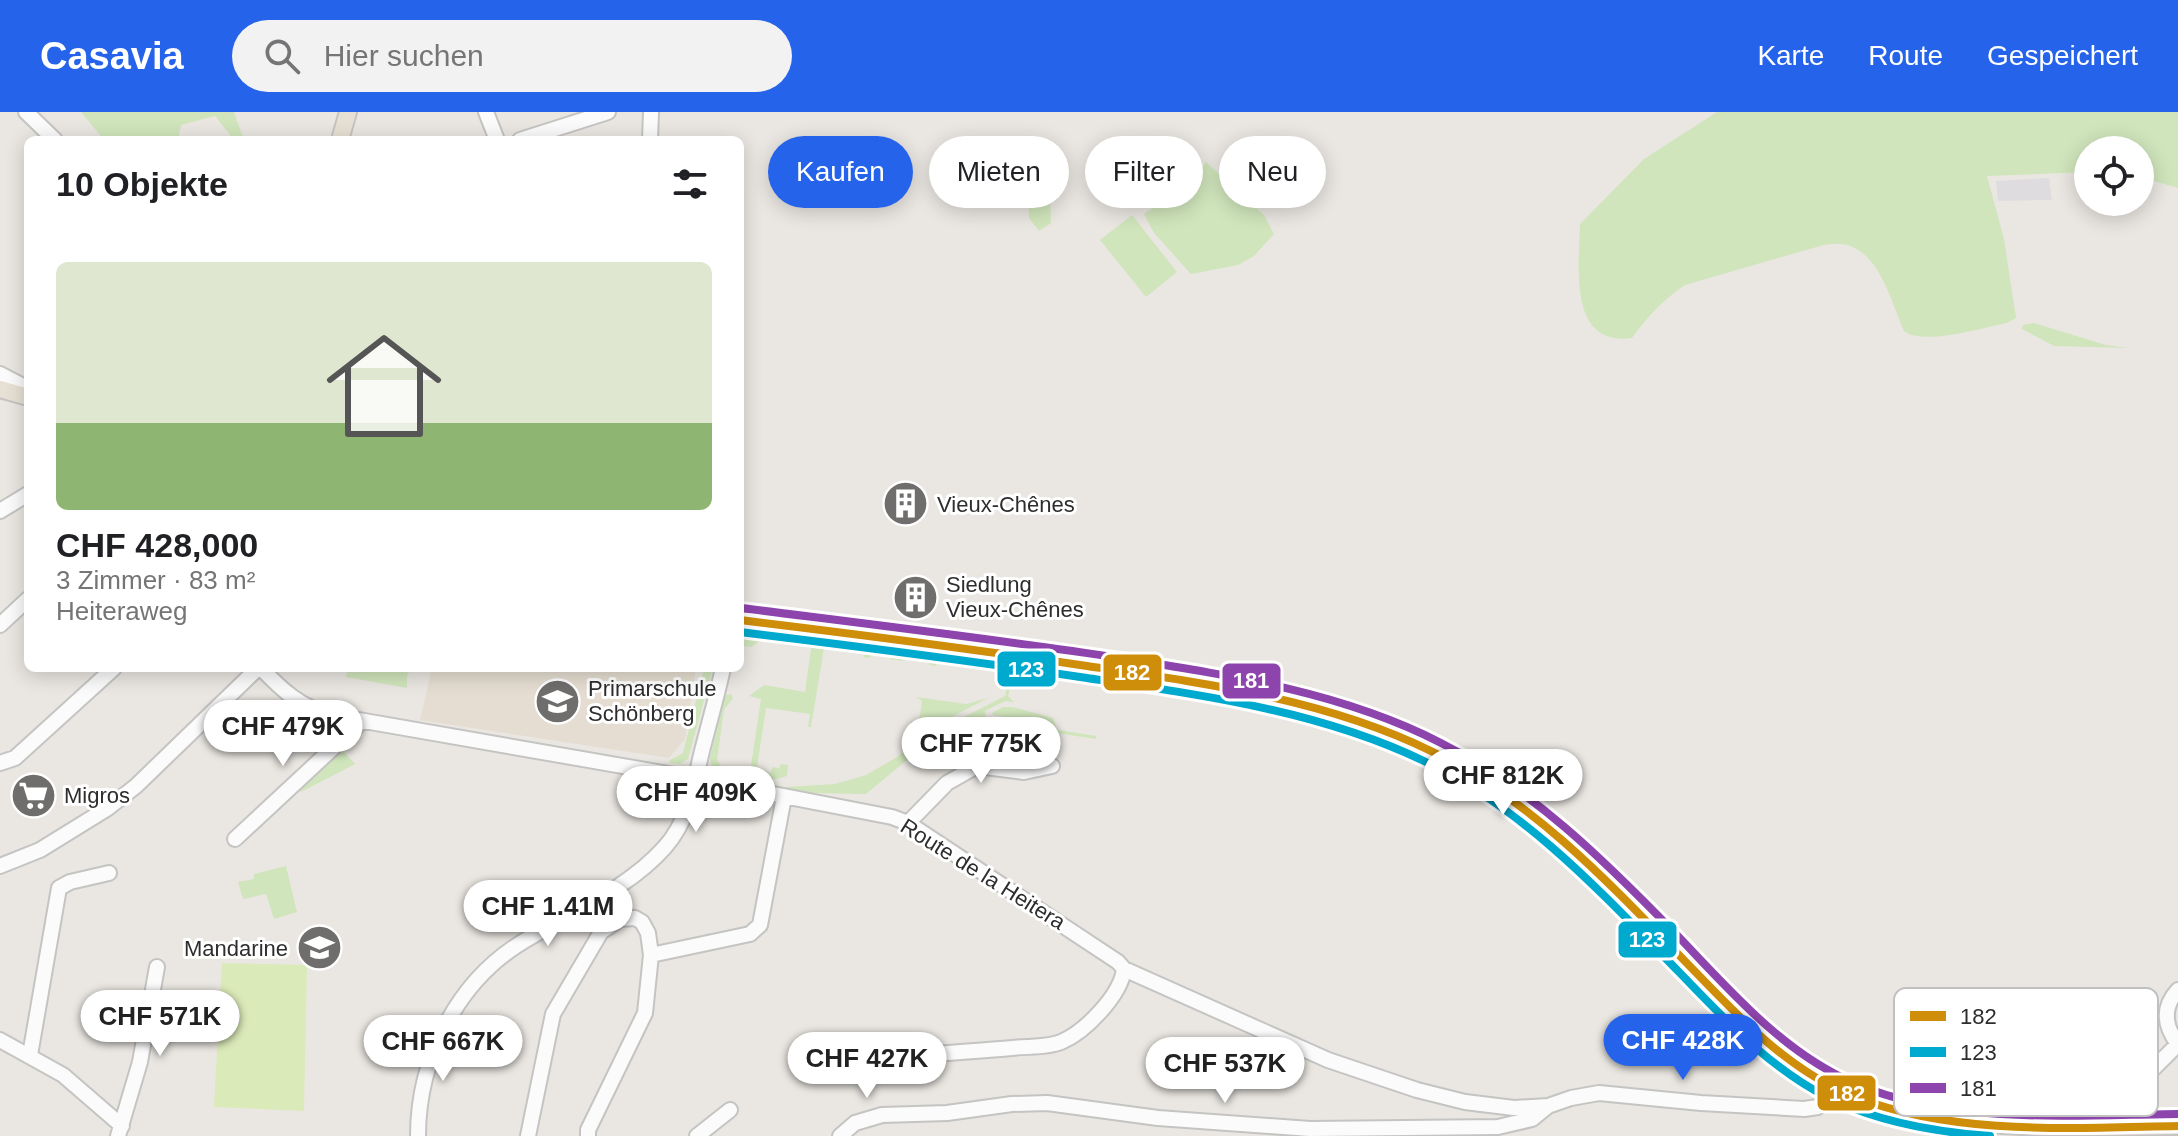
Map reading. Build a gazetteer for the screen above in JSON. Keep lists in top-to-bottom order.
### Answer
{
  "streets": {
    "street": ["Route de la Heitera"]
  },
  "places": {
    "building": ["Vieux-Chênes", "Siedlung Vieux-Chênes"],
    "school or university": ["Primarschule Schönberg", "Mandarine"],
    "supermarket": ["Migros"]
  },
  "lines": ["transit line 181", "transit line 182", "transit line 123"],
  "legend": ["182", "123", "181"],
  "page": {
    "header": "Casavia",
    "search": "Hier suchen",
    "nav": ["Karte", "Route", "Gespeichert"],
    "chip": [
      "Kaufen",
      "Mieten",
      "Filter",
      "Neu"
    ],
    "heading": "10 Objekte",
    "list": [
      {
        "name": "CHF 428,000",
        "note": "3 Zimmer · 83 m² · Heiteraweg"
      }
    ],
    "price": [
      "CHF 479K",
      "CHF 775K",
      "CHF 812K",
      "CHF 409K",
      "CHF 1.41M",
      "CHF 571K",
      "CHF 428K",
      "CHF 667K",
      "CHF 427K",
      "CHF 537K"
    ]
  }
}
